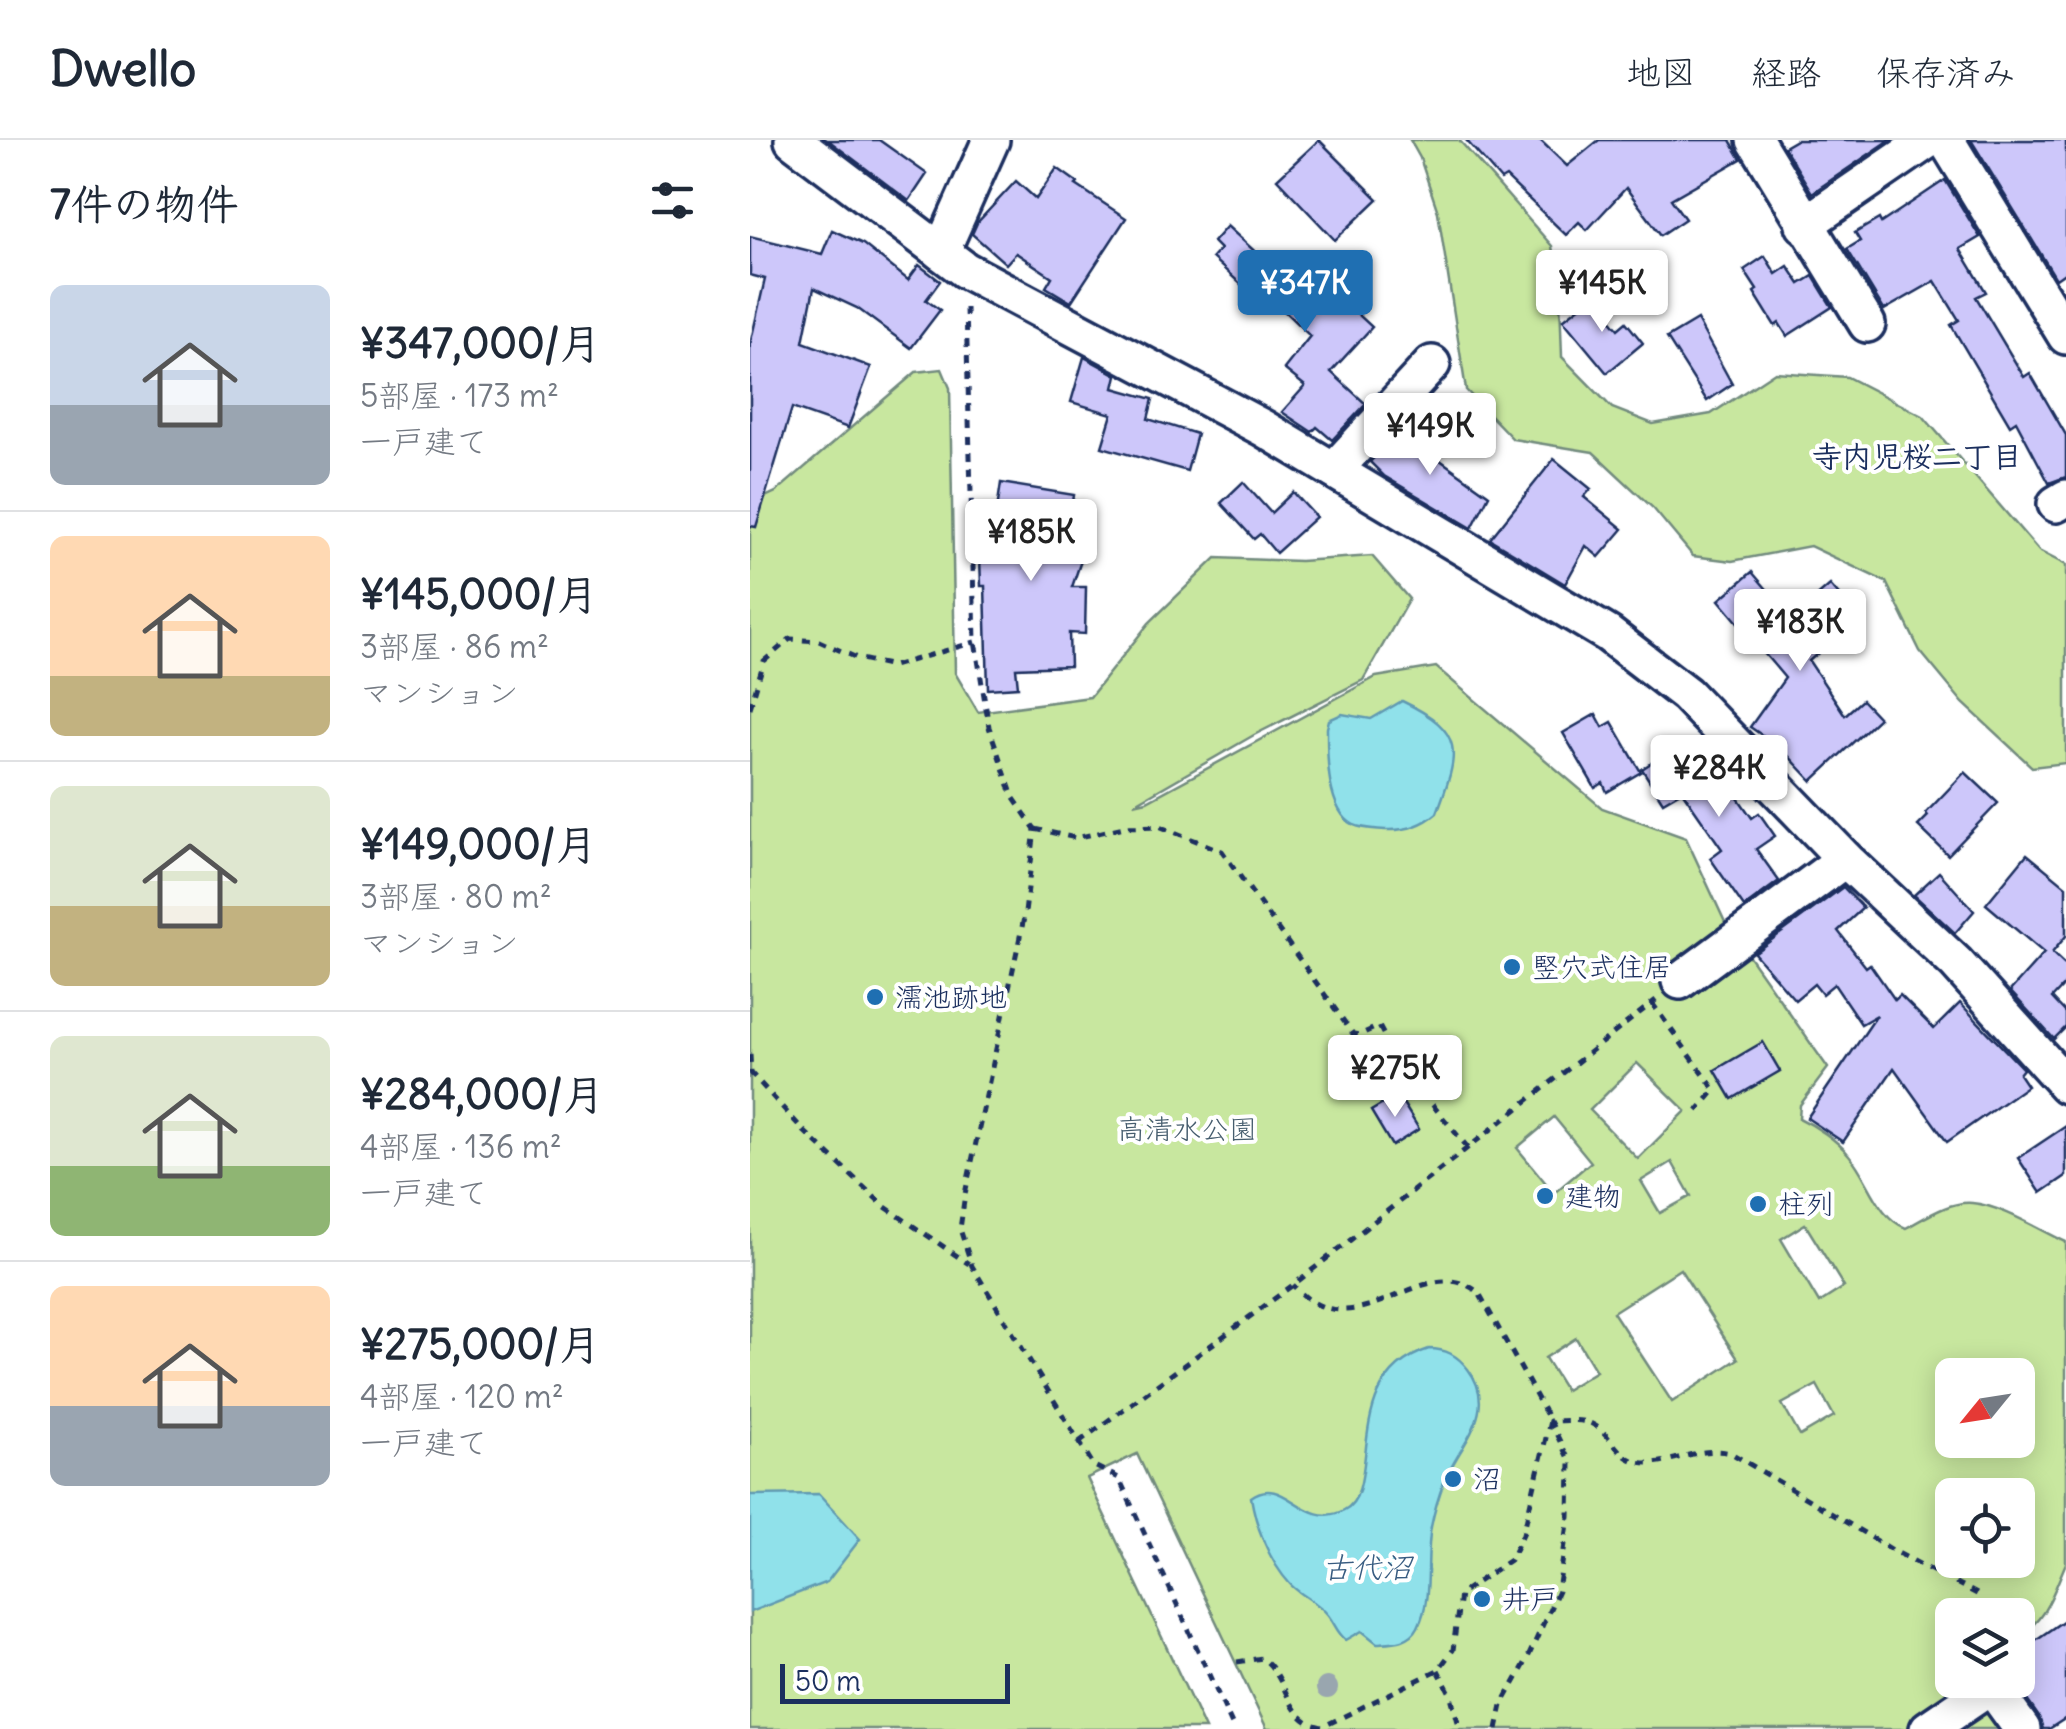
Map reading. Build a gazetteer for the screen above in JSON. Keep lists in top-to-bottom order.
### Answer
{
  "districts": ["寺内児桜二丁目"],
  "water": ["古代沼"],
  "parks": ["高清水公園"],
  "places": [
    "竪穴式住居",
    "濡池跡地",
    "建物",
    "柱列",
    "沼",
    "井戸"
  ],
  "scale_bar": "50 m",
  "north": "bottom left",
  "page": {
    "header": "Dwello",
    "nav": ["地図", "経路", "保存済み"],
    "heading": "7件の物件",
    "price": [
      "¥347K",
      "¥145K",
      "¥149K",
      "¥185K",
      "¥183K",
      "¥284K",
      "¥275K"
    ],
    "list": [
      {
        "name": "¥347,000/月",
        "note": "5部屋 · 173 m² · 一戸建て"
      },
      {
        "name": "¥145,000/月",
        "note": "3部屋 · 86 m² · マンション"
      },
      {
        "name": "¥149,000/月",
        "note": "3部屋 · 80 m² · マンション"
      },
      {
        "name": "¥284,000/月",
        "note": "4部屋 · 136 m² · 一戸建て"
      },
      {
        "name": "¥275,000/月",
        "note": "4部屋 · 120 m² · 一戸建て"
      }
    ],
    "scale": "50 m"
  }
}
